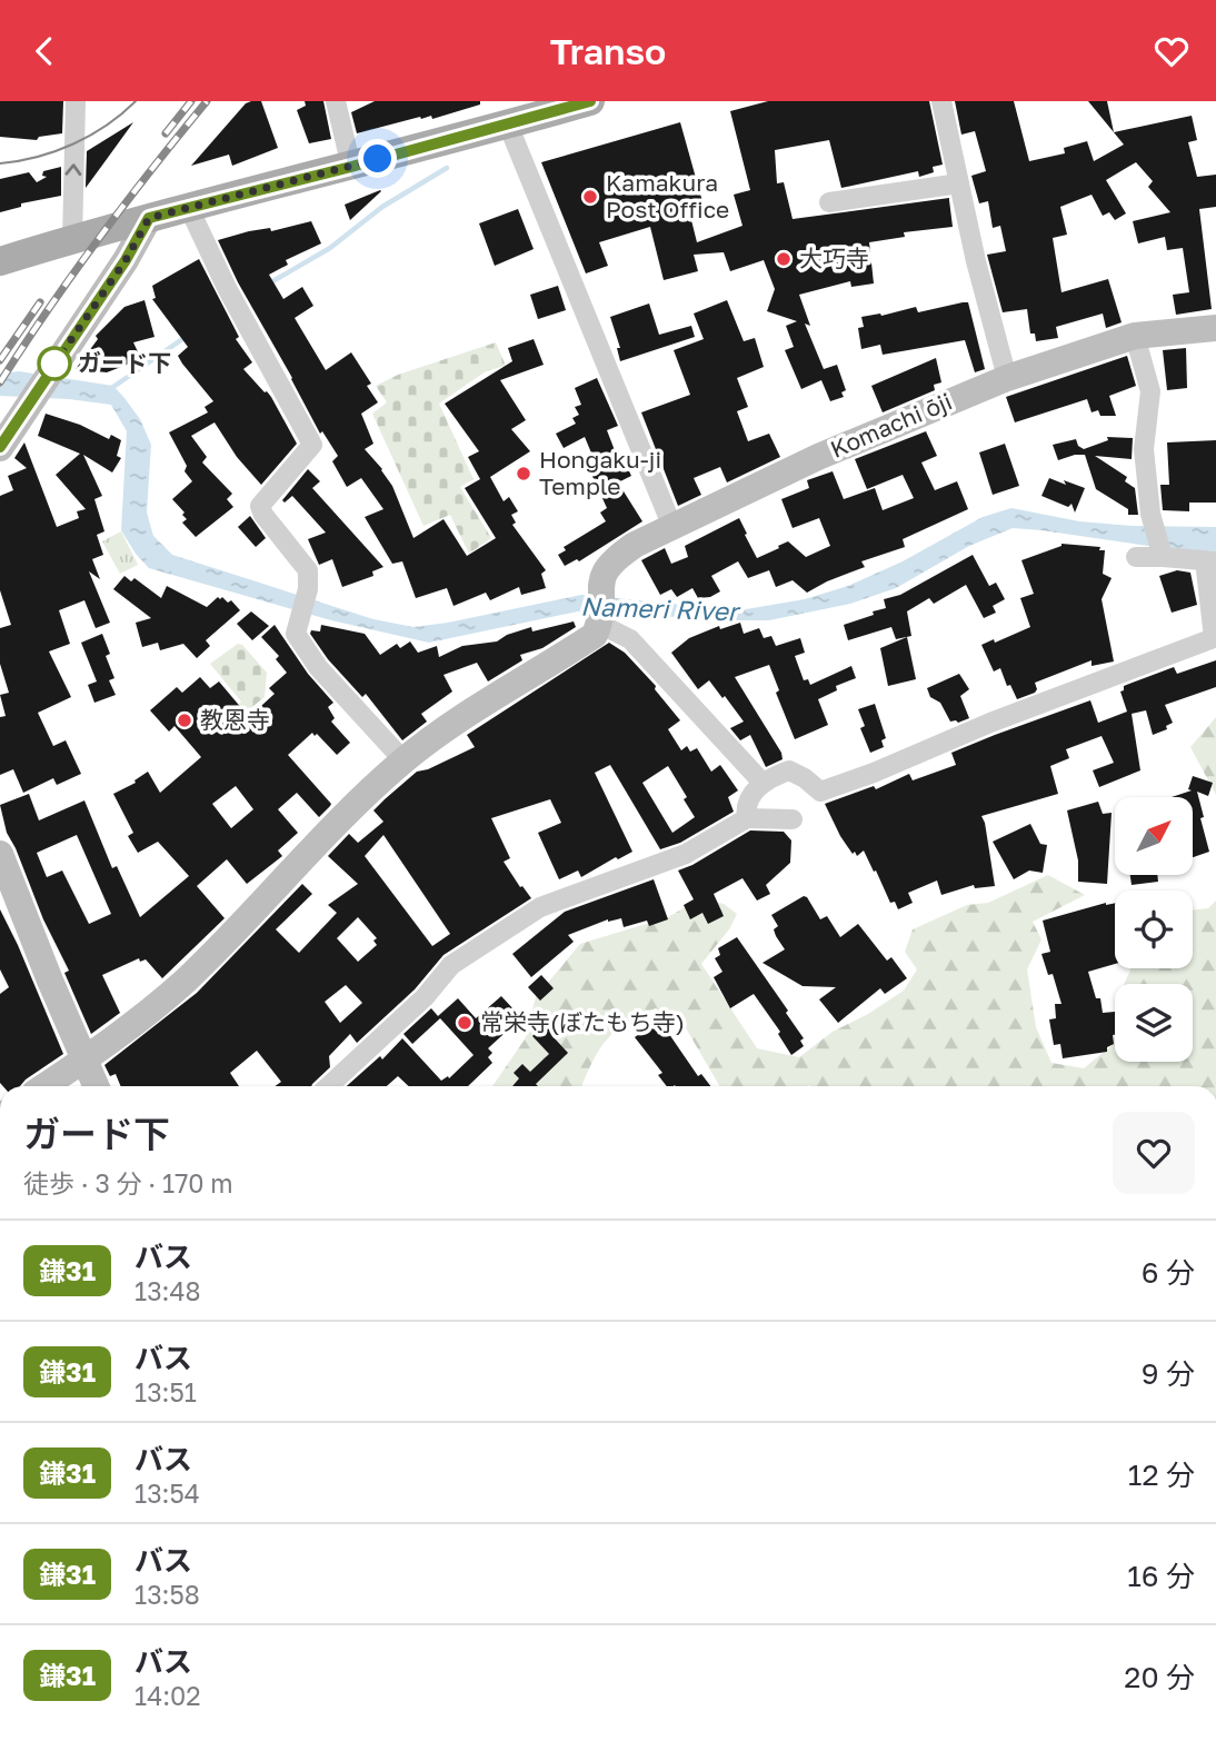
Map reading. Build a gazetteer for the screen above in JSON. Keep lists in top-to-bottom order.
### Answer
{
  "streets": {
    "street": ["Komachi ōji"]
  },
  "water": ["Nameri River"],
  "places": [
    "Kamakura Post Office",
    "大巧寺",
    "ガード下",
    "Hongaku-ji Temple",
    "教恩寺",
    "常栄寺(ぼたもち寺)"
  ],
  "lines": ["bus line 鎌31"],
  "north": "top right",
  "page": {
    "header": "Transo",
    "heading": ["ガード下", "徒歩 · 3 分 · 170 m"],
    "list": [
      {
        "mark": "鎌31",
        "name": "バス",
        "note": "13:48",
        "value": "6 分"
      },
      {
        "mark": "鎌31",
        "name": "バス",
        "note": "13:51",
        "value": "9 分"
      },
      {
        "mark": "鎌31",
        "name": "バス",
        "note": "13:54",
        "value": "12 分"
      },
      {
        "mark": "鎌31",
        "name": "バス",
        "note": "13:58",
        "value": "16 分"
      },
      {
        "mark": "鎌31",
        "name": "バス",
        "note": "14:02",
        "value": "20 分"
      }
    ]
  }
}
